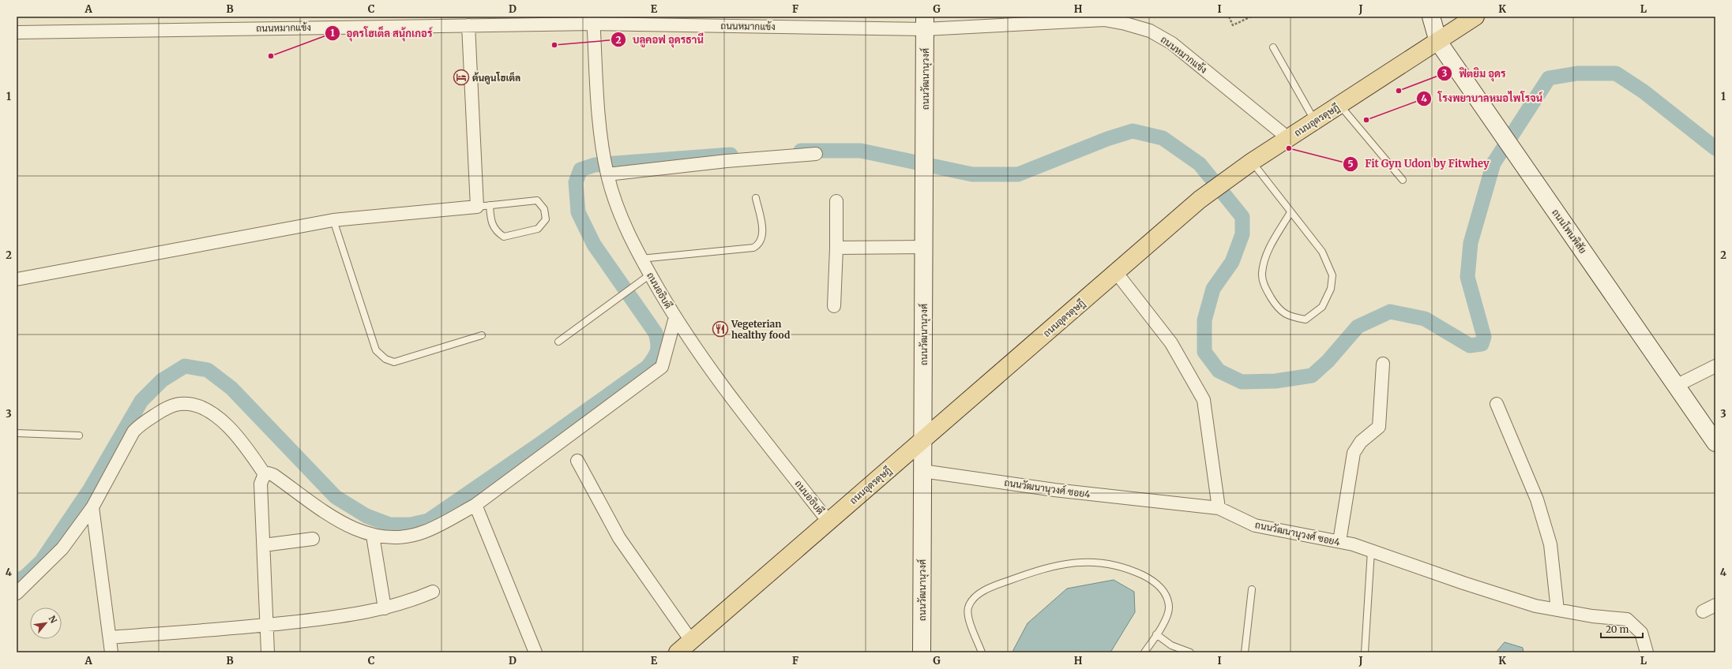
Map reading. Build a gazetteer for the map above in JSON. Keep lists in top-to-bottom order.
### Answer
{
  "streets": {
    "main road": ["ถนนอุดรดุษฎี"],
    "street": [
      "ถนนหมากแข้ง",
      "ถนนวัฒนานุวงศ์",
      "ถนนโพนพิสัย",
      "ถนนอธิบดี",
      "ถนนวัฒนานุวงศ์ ซอย4"
    ]
  },
  "crossings": [
    ["ถนนหมากแข้ง", "ถนนวัฒนานุวงศ์"],
    ["ถนนหมากแข้ง", "ถนนอุดรดุษฎี"],
    ["ถนนหมากแข้ง", "ถนนอธิบดี"],
    ["ถนนวัฒนานุวงศ์", "ถนนอุดรดุษฎี"],
    ["ถนนวัฒนานุวงศ์", "ถนนวัฒนานุวงศ์ ซอย4"],
    ["ถนนอุดรดุษฎี", "ถนนโพนพิสัย"],
    ["ถนนอุดรดุษฎี", "ถนนอธิบดี"]
  ],
  "places": {
    "other": [
      "บลูคอฟ อุดรธานี",
      "อุดรโฮเต็ล สนุ้กเกอร์",
      "ฟิตยิม อุดร",
      "โรงพยาบาลหมอไพโรจน์",
      "Fit Gyn Udon by Fitwhey"
    ],
    "hotel": ["ต้นคูนโฮเต็ล"],
    "restaurant": ["Vegeterian healthy food"]
  },
  "scale_bar": "20 m",
  "north": "top right",
  "grid": {
    "columns": [
      "A",
      "B",
      "C",
      "D",
      "E",
      "F",
      "G",
      "H",
      "I",
      "J",
      "K",
      "L"
    ],
    "rows": [
      "1",
      "2",
      "3",
      "4"
    ]
  }
}
